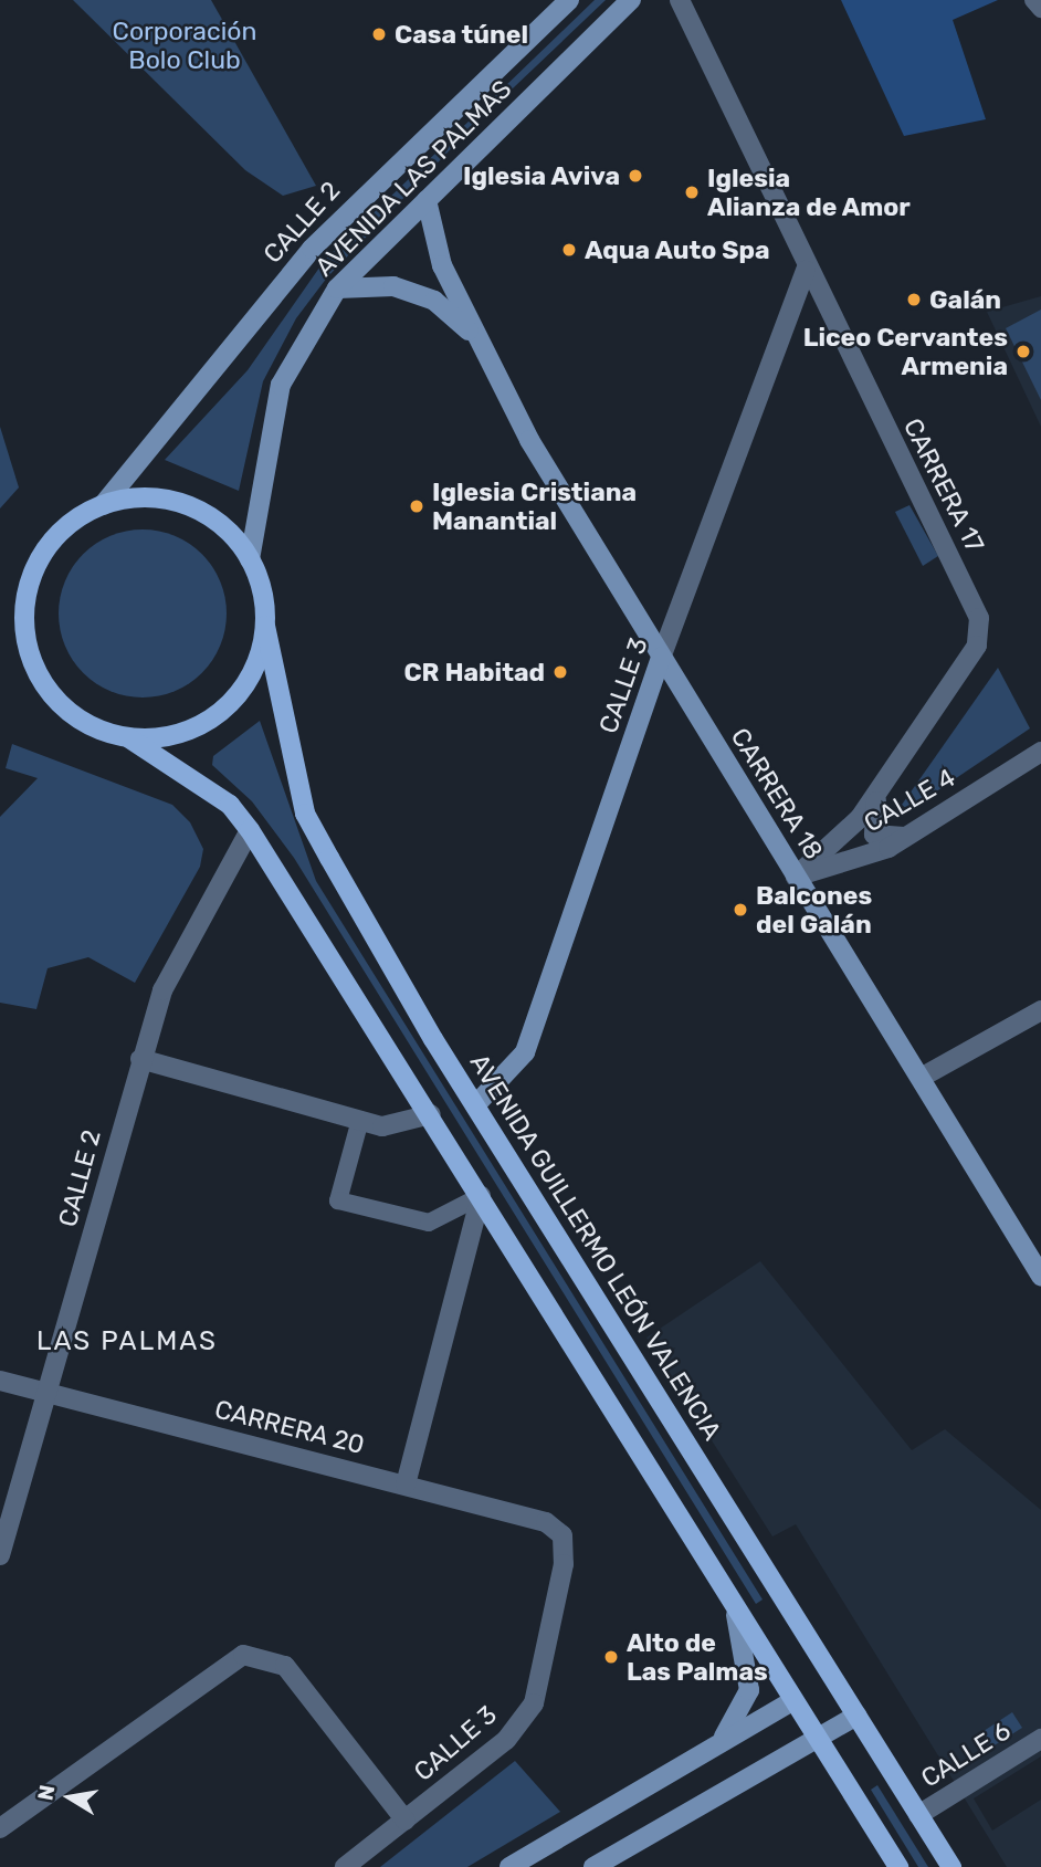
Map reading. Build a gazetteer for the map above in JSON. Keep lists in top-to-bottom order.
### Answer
{
  "streets": {
    "main road": ["AVENIDA GUILLERMO LEÓN VALENCIA"],
    "street": [
      "AVENIDA LAS PALMAS",
      "CALLE 2",
      "CARRERA 17",
      "CALLE 3",
      "CARRERA 18",
      "CALLE 4",
      "CARRERA 20",
      "CALLE 6"
    ]
  },
  "crossings": [
    ["AVENIDA LAS PALMAS", "CALLE 2"],
    ["AVENIDA LAS PALMAS", "CARRERA 18"],
    ["AVENIDA LAS PALMAS", "AVENIDA GUILLERMO LEÓN VALENCIA"],
    ["CALLE 2", "AVENIDA GUILLERMO LEÓN VALENCIA"],
    ["CALLE 2", "CARRERA 20"],
    ["CARRERA 17", "CALLE 3"],
    ["CALLE 3", "CARRERA 18"],
    ["CALLE 3", "AVENIDA GUILLERMO LEÓN VALENCIA"],
    ["CALLE 3", "CARRERA 20"],
    ["CARRERA 18", "CALLE 4"],
    ["AVENIDA GUILLERMO LEÓN VALENCIA", "CALLE 6"]
  ],
  "districts": ["LAS PALMAS"],
  "parks": ["Corporación Bolo Club"],
  "places": [
    "Casa túnel",
    "Iglesia Aviva",
    "Iglesia Alianza de Amor",
    "Aqua Auto Spa",
    "Galán",
    "Liceo Cervantes Armenia",
    "Iglesia Cristiana Manantial",
    "CR Habitad",
    "Balcones del Galán",
    "Alto de Las Palmas"
  ],
  "north": "left"
}
